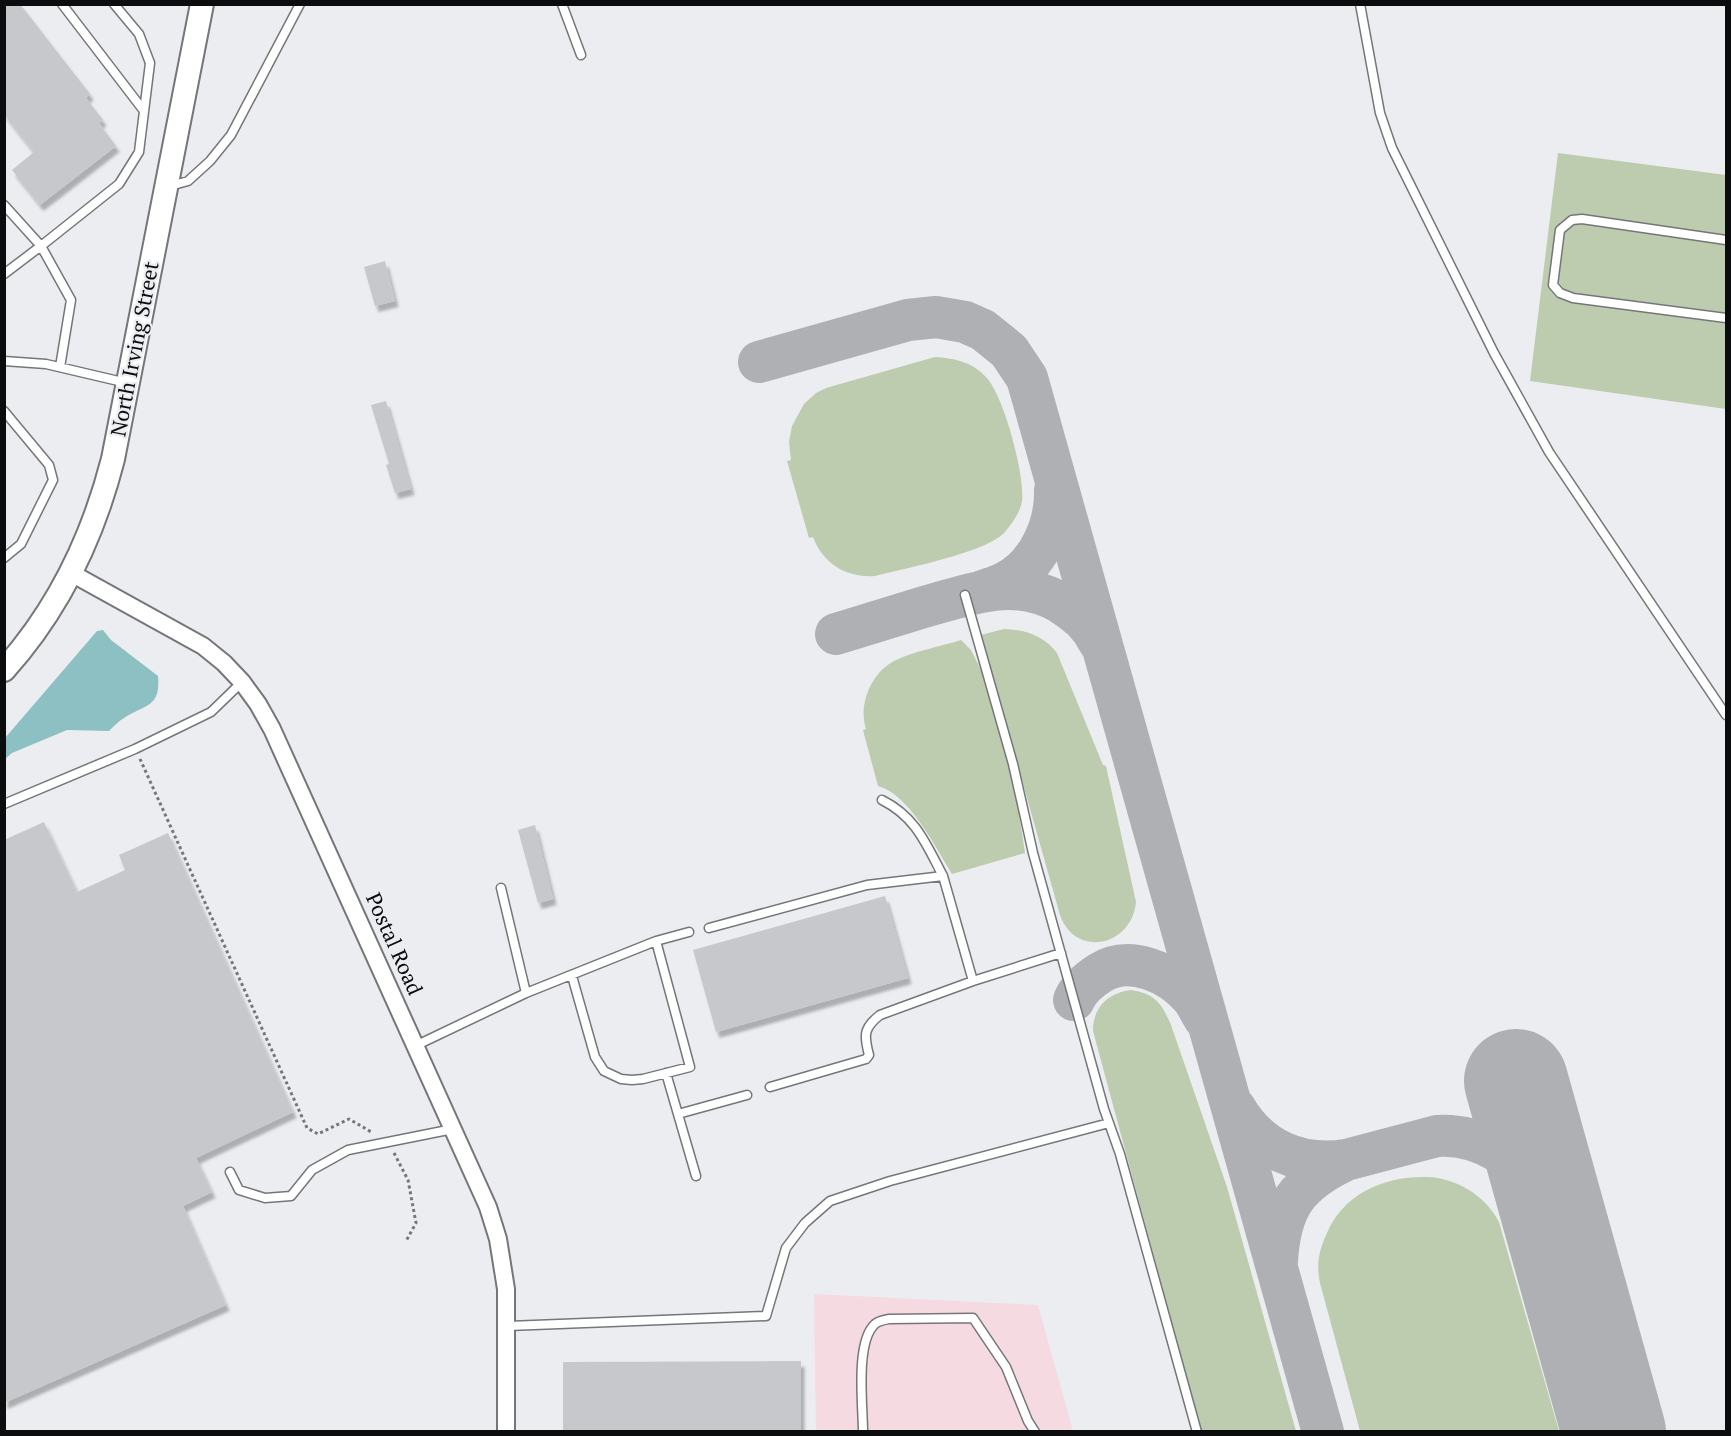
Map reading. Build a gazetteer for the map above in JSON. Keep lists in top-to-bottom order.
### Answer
{
  "streets": {
    "street": ["North Irving Street", "Postal Road"]
  },
  "crossings": [
    ["North Irving Street", "Postal Road"]
  ]
}
